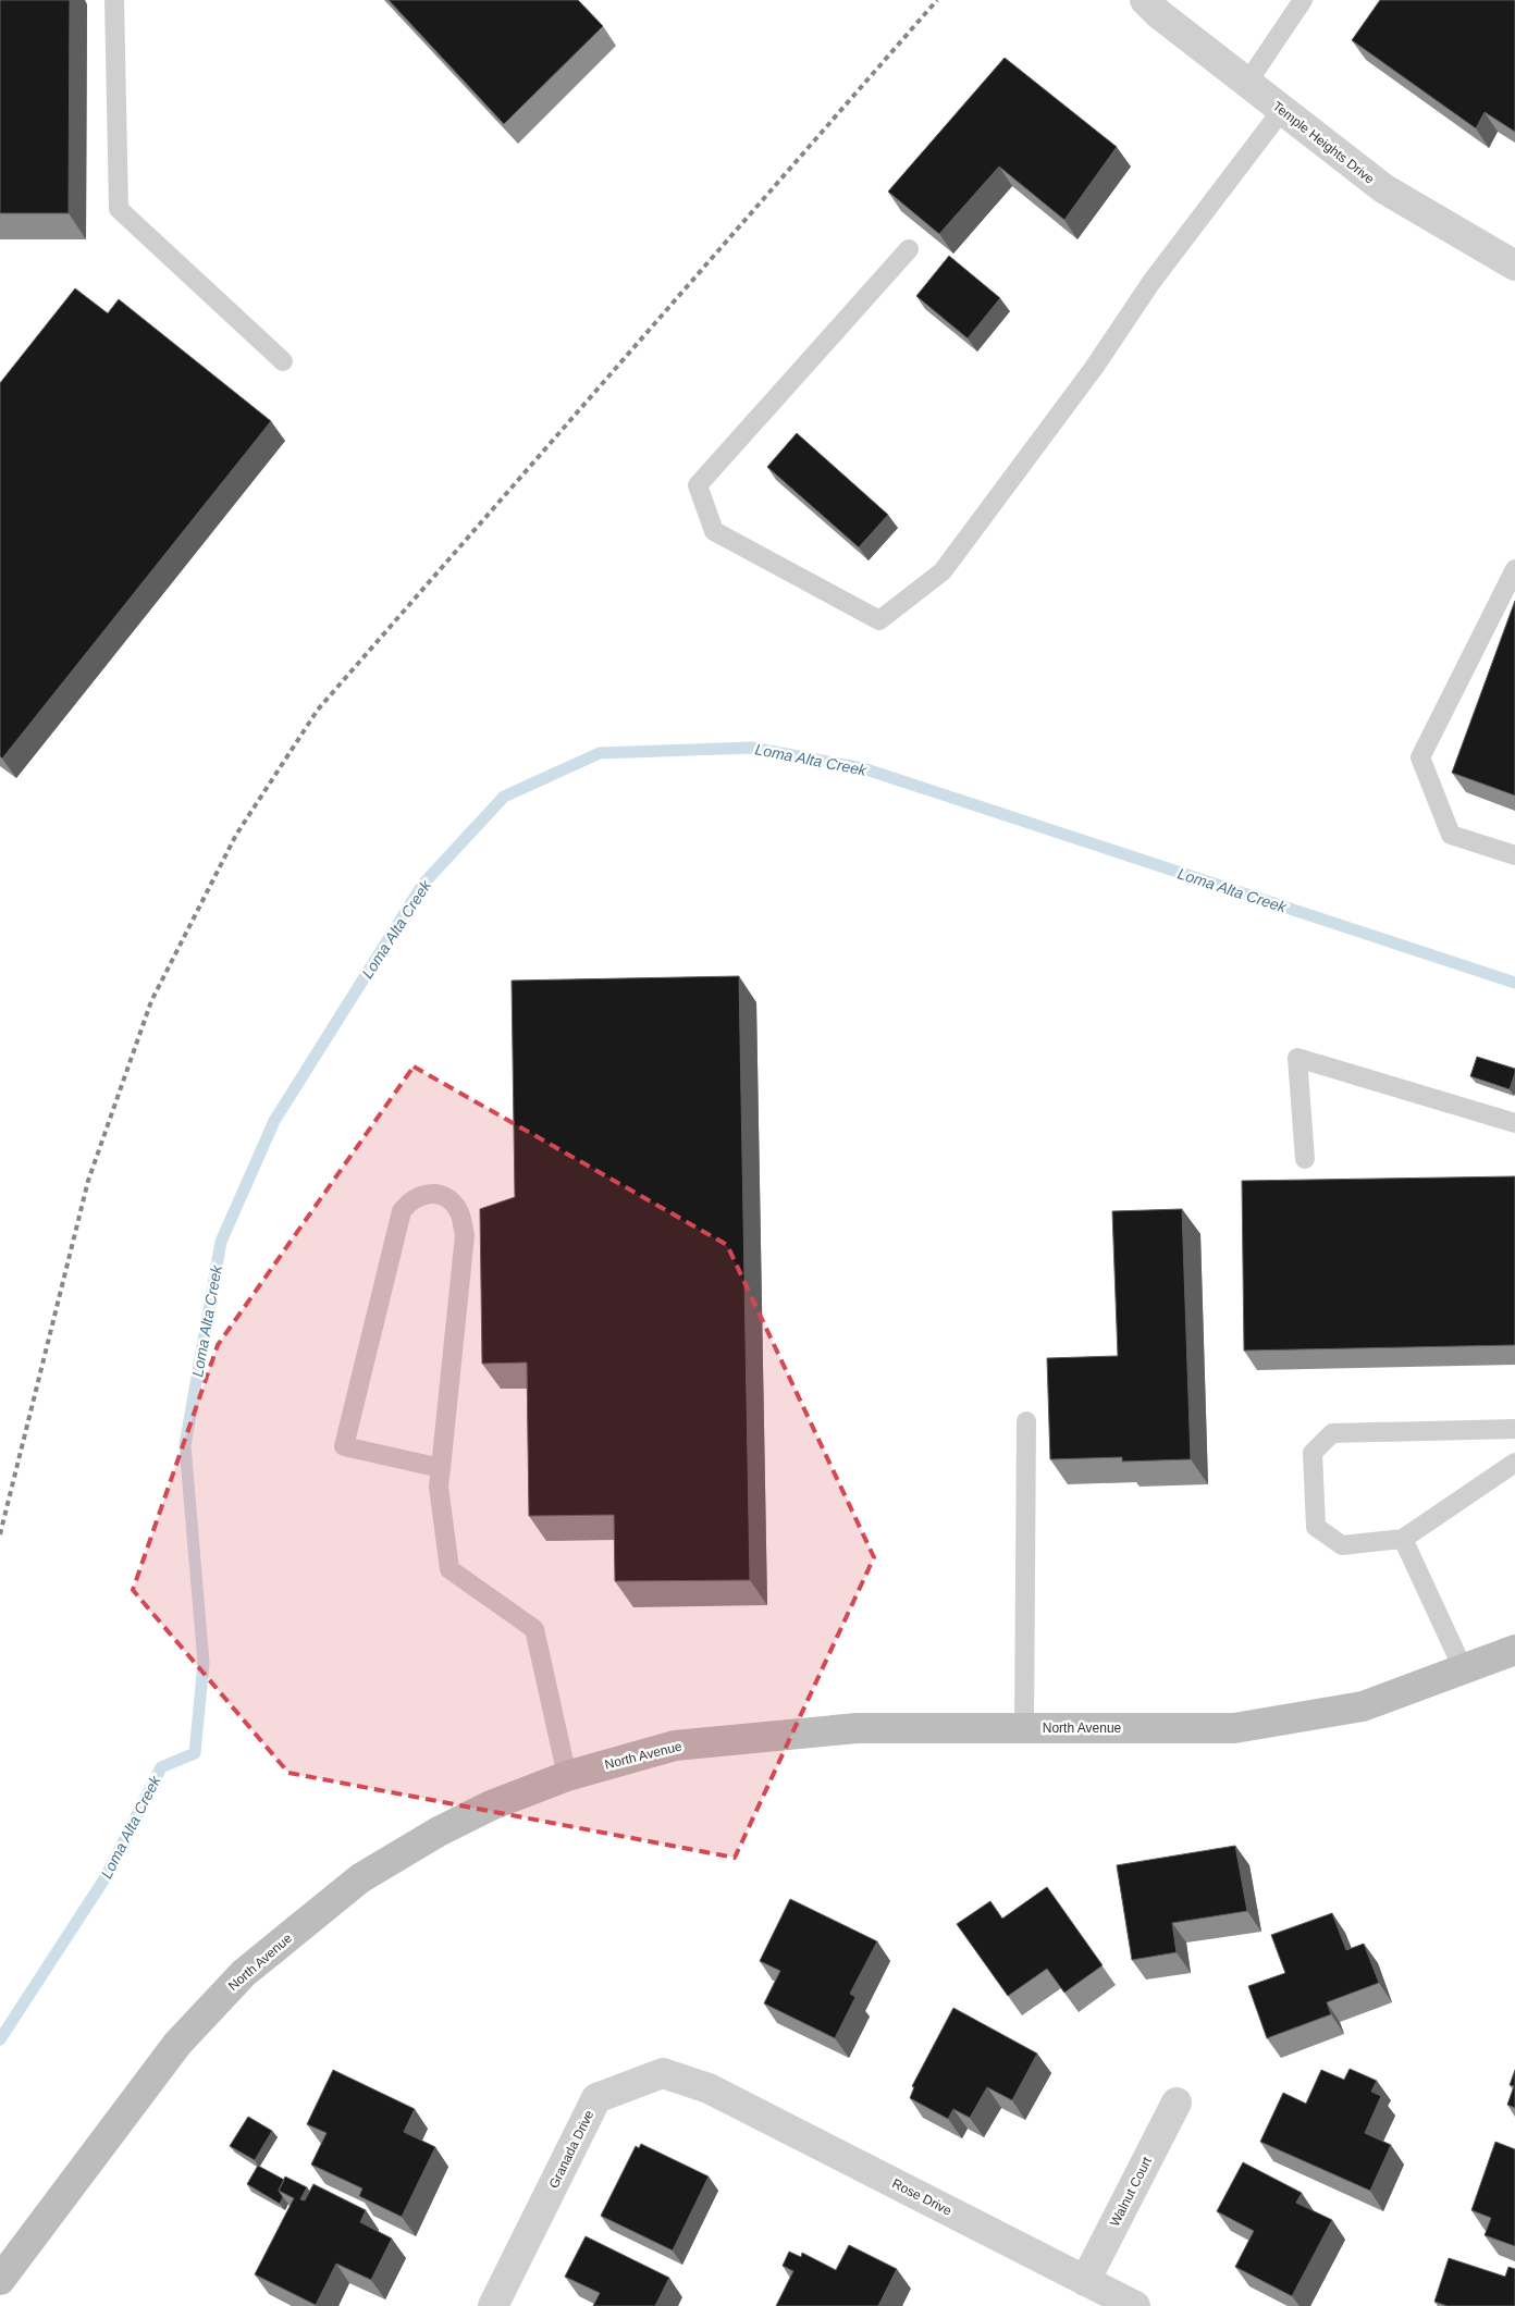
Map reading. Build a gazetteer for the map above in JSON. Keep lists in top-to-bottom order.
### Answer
{
  "streets": {
    "main road": ["North Avenue"],
    "street": [
      "Temple Heights Drive",
      "Granada Drive",
      "Walnut Court",
      "Rose Drive"
    ]
  },
  "crossings": [
    ["Granada Drive", "Rose Drive"],
    ["Walnut Court", "Rose Drive"]
  ],
  "water": ["Loma Alta Creek"]
}
